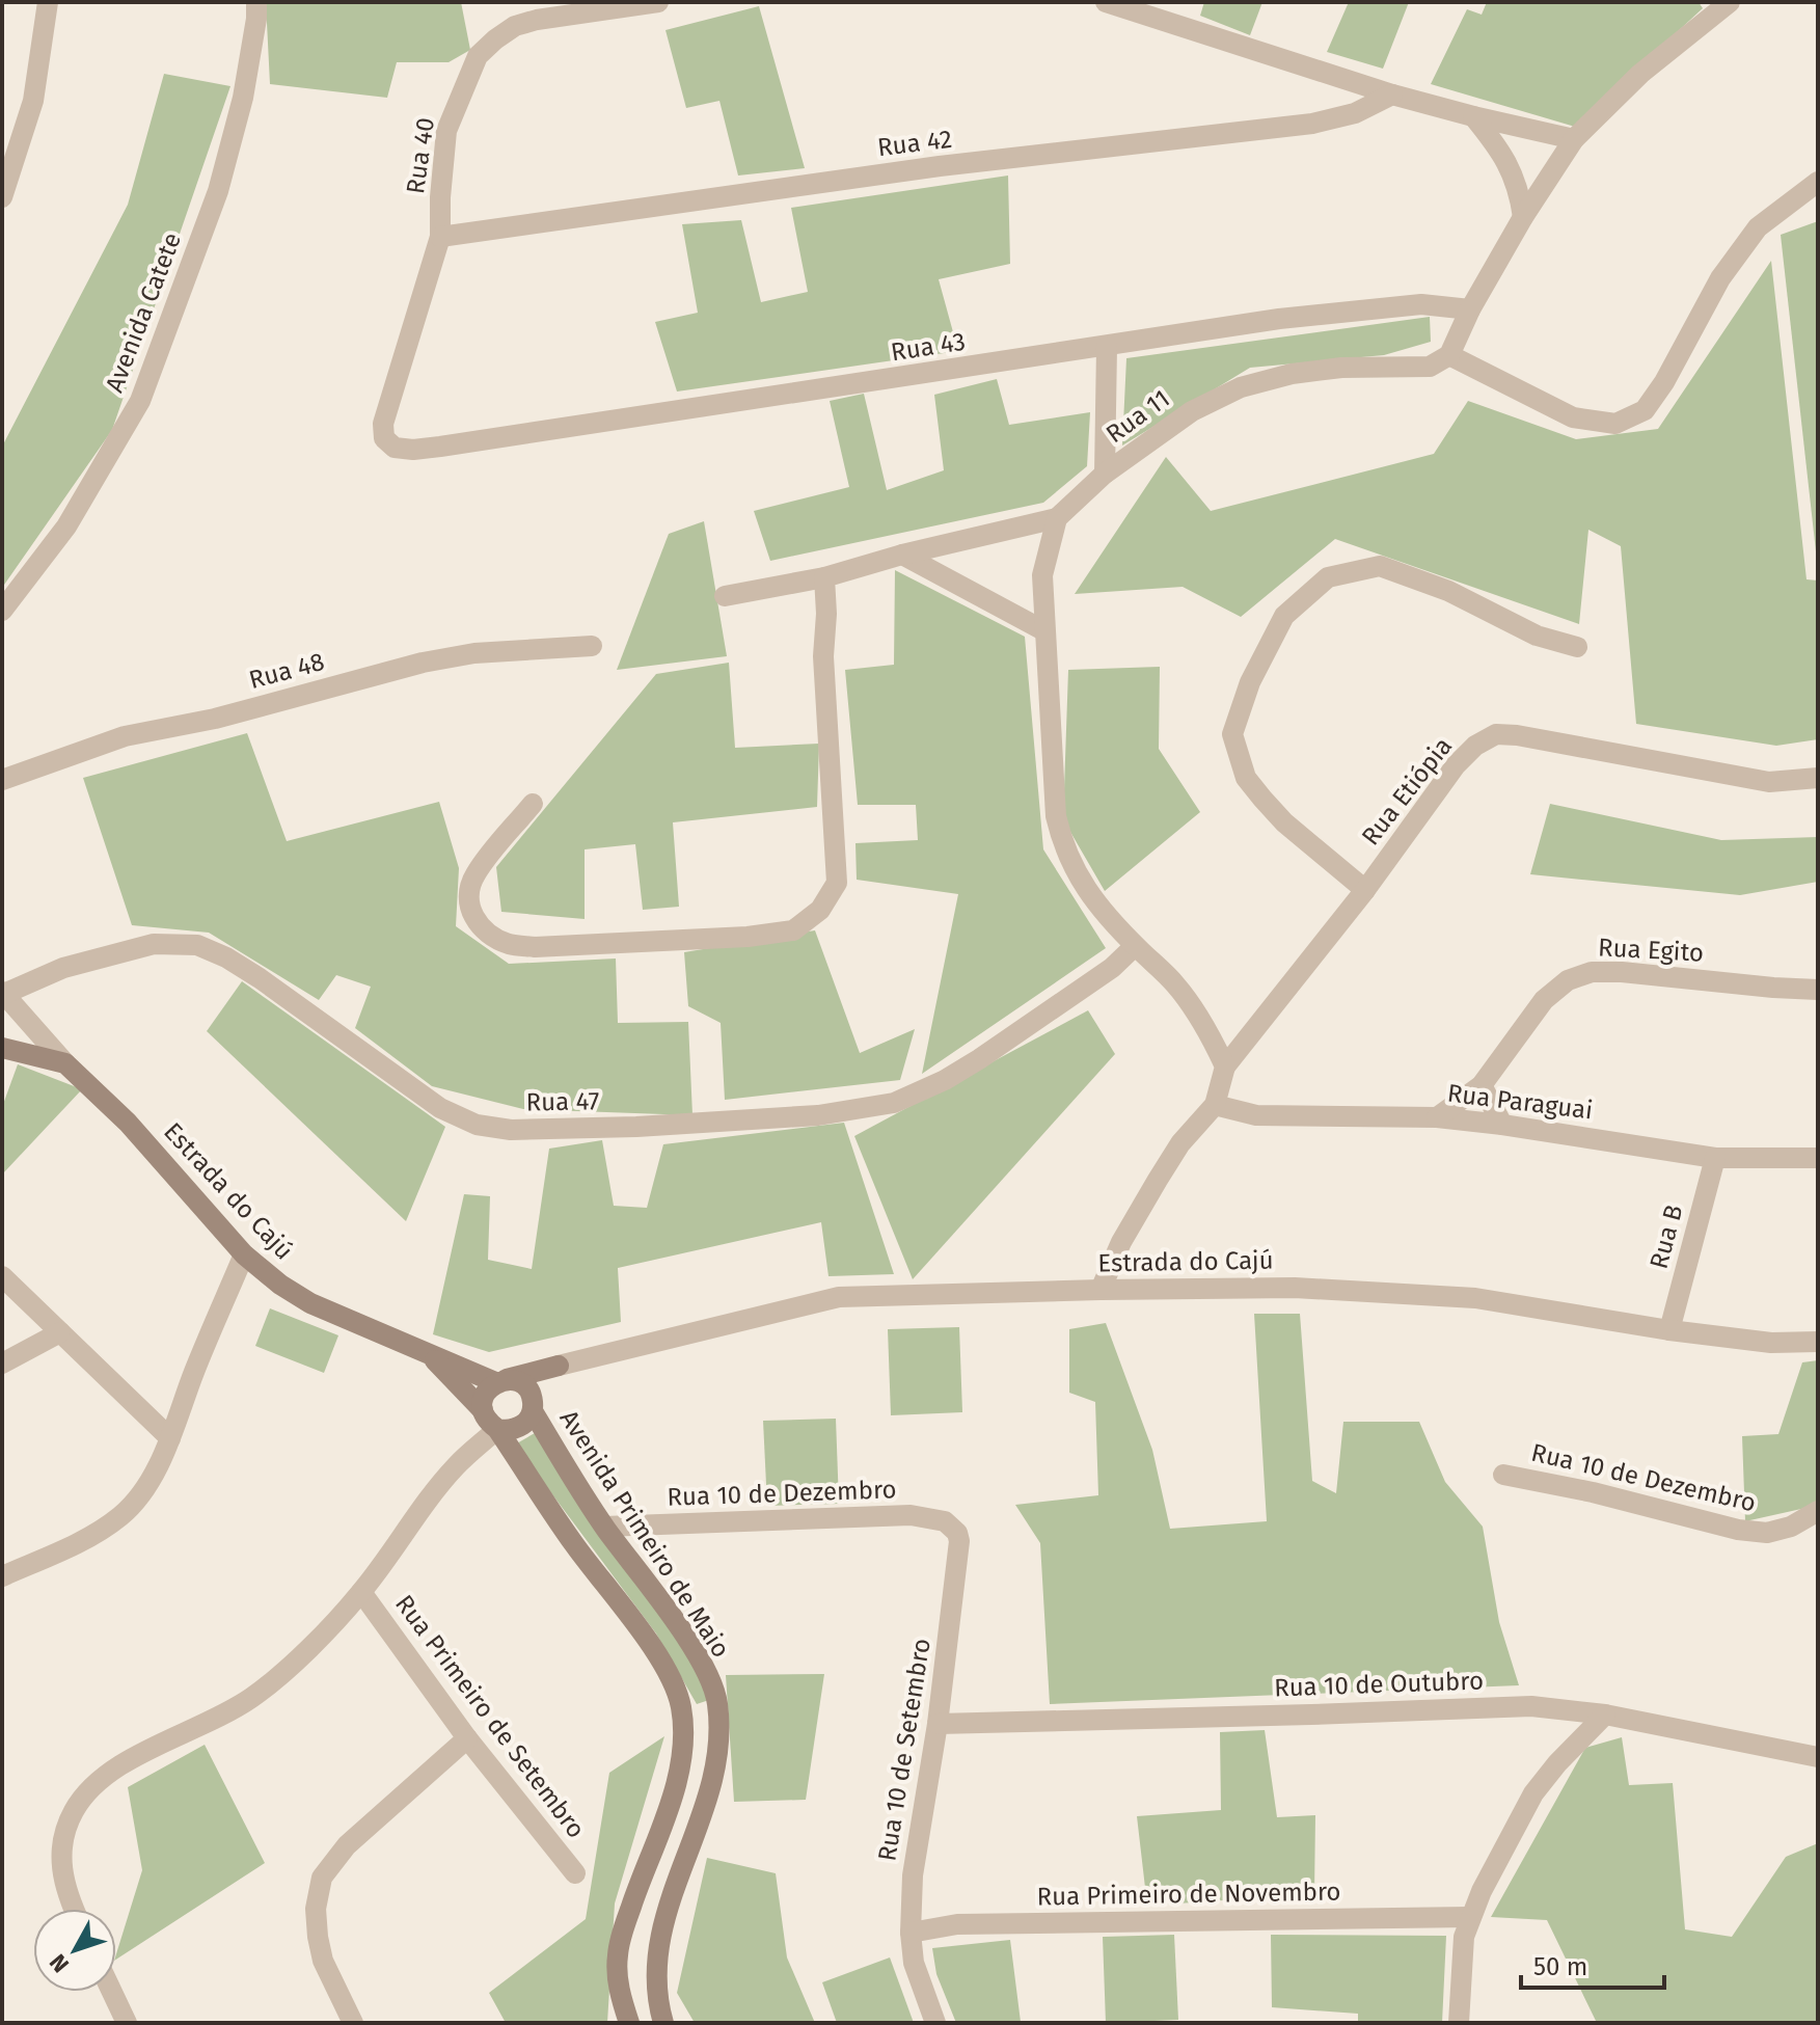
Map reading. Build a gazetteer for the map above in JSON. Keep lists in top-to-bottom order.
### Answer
{
  "streets": {
    "main road": ["Estrada do Cajú", "Avenida Primeiro de Maio"],
    "street": [
      "Rua 42",
      "Rua 40",
      "Avenida Catete",
      "Rua 43",
      "Rua 11",
      "Rua 48",
      "Rua Etiópia",
      "Rua Egito",
      "Rua 47",
      "Rua Paraguai",
      "Rua B",
      "Rua 10 de Dezembro",
      "Rua 10 de Outubro",
      "Rua Primeiro de Setembro",
      "Rua 10 de Setembro",
      "Rua Primeiro de Novembro"
    ]
  },
  "crossings": [
    ["Rua 42", "Rua 40"],
    ["Rua 40", "Rua 43"],
    ["Rua Egito", "Rua Paraguai"],
    ["Rua Paraguai", "Rua B"],
    ["Estrada do Cajú", "Rua B"],
    ["Estrada do Cajú", "Avenida Primeiro de Maio"],
    ["Rua 10 de Dezembro", "Avenida Primeiro de Maio"],
    ["Rua 10 de Dezembro", "Rua 10 de Setembro"],
    ["Rua 10 de Outubro", "Rua 10 de Setembro"],
    ["Rua 10 de Setembro", "Rua Primeiro de Novembro"]
  ],
  "scale_bar": "50 m",
  "north": "bottom left"
}
